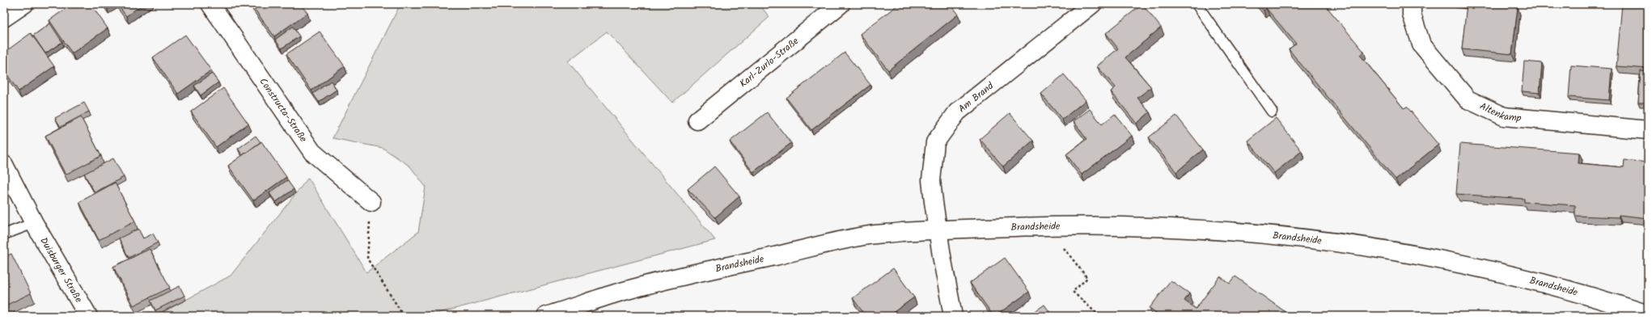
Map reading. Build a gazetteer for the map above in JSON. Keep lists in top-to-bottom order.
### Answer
{
  "streets": {
    "street": [
      "Karl-Zurlo-Straße",
      "Am Brand",
      "Constructa-Straße",
      "Altenkamp",
      "Brandsheide",
      "Duisburger Straße"
    ]
  },
  "crossings": [
    ["Am Brand", "Brandsheide"]
  ]
}
